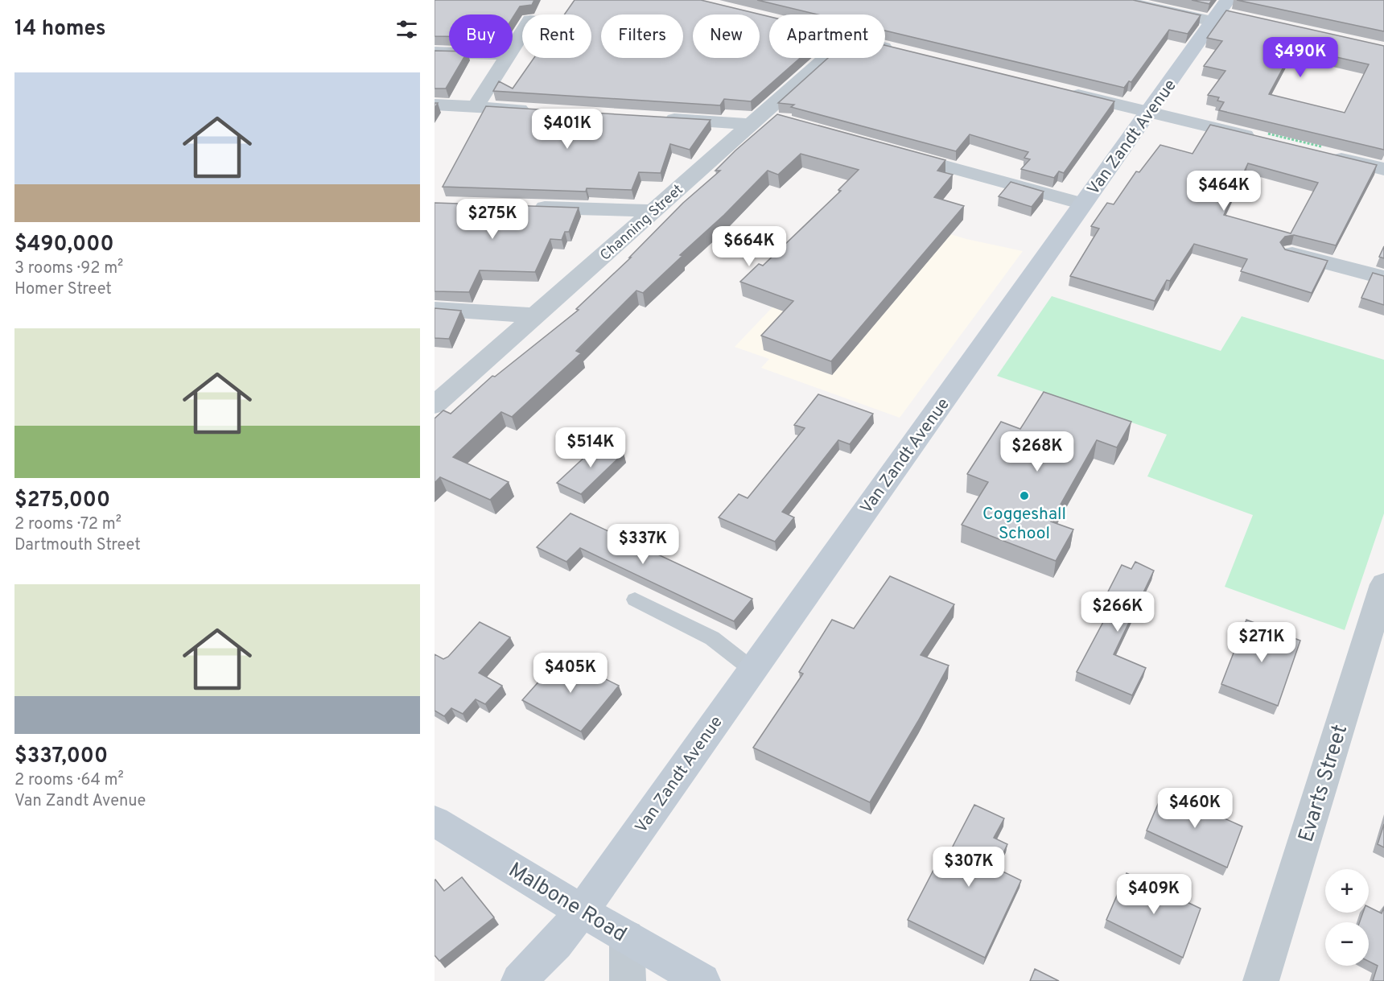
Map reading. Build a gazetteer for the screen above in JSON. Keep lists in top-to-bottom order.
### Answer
{
  "streets": {
    "street": [
      "Van Zandt Avenue",
      "Channing Street",
      "Evarts Street",
      "Malbone Road"
    ]
  },
  "crossings": [
    ["Van Zandt Avenue", "Malbone Road"]
  ],
  "places": ["Coggeshall School"],
  "page": {
    "heading": "14 homes",
    "chip": [
      "Buy",
      "Rent",
      "Filters",
      "New",
      "Apartment"
    ],
    "price": [
      "$490K",
      "$401K",
      "$464K",
      "$275K",
      "$664K",
      "$514K",
      "$268K",
      "$337K",
      "$266K",
      "$271K",
      "$405K",
      "$460K",
      "$307K",
      "$409K"
    ],
    "list": [
      {
        "name": "$490,000",
        "note": "3 rooms · 92 m² · Homer Street"
      },
      {
        "name": "$275,000",
        "note": "2 rooms · 72 m² · Dartmouth Street"
      },
      {
        "name": "$337,000",
        "note": "2 rooms · 64 m² · Van Zandt Avenue"
      }
    ],
    "map_buttons": ["+", "−"]
  }
}
